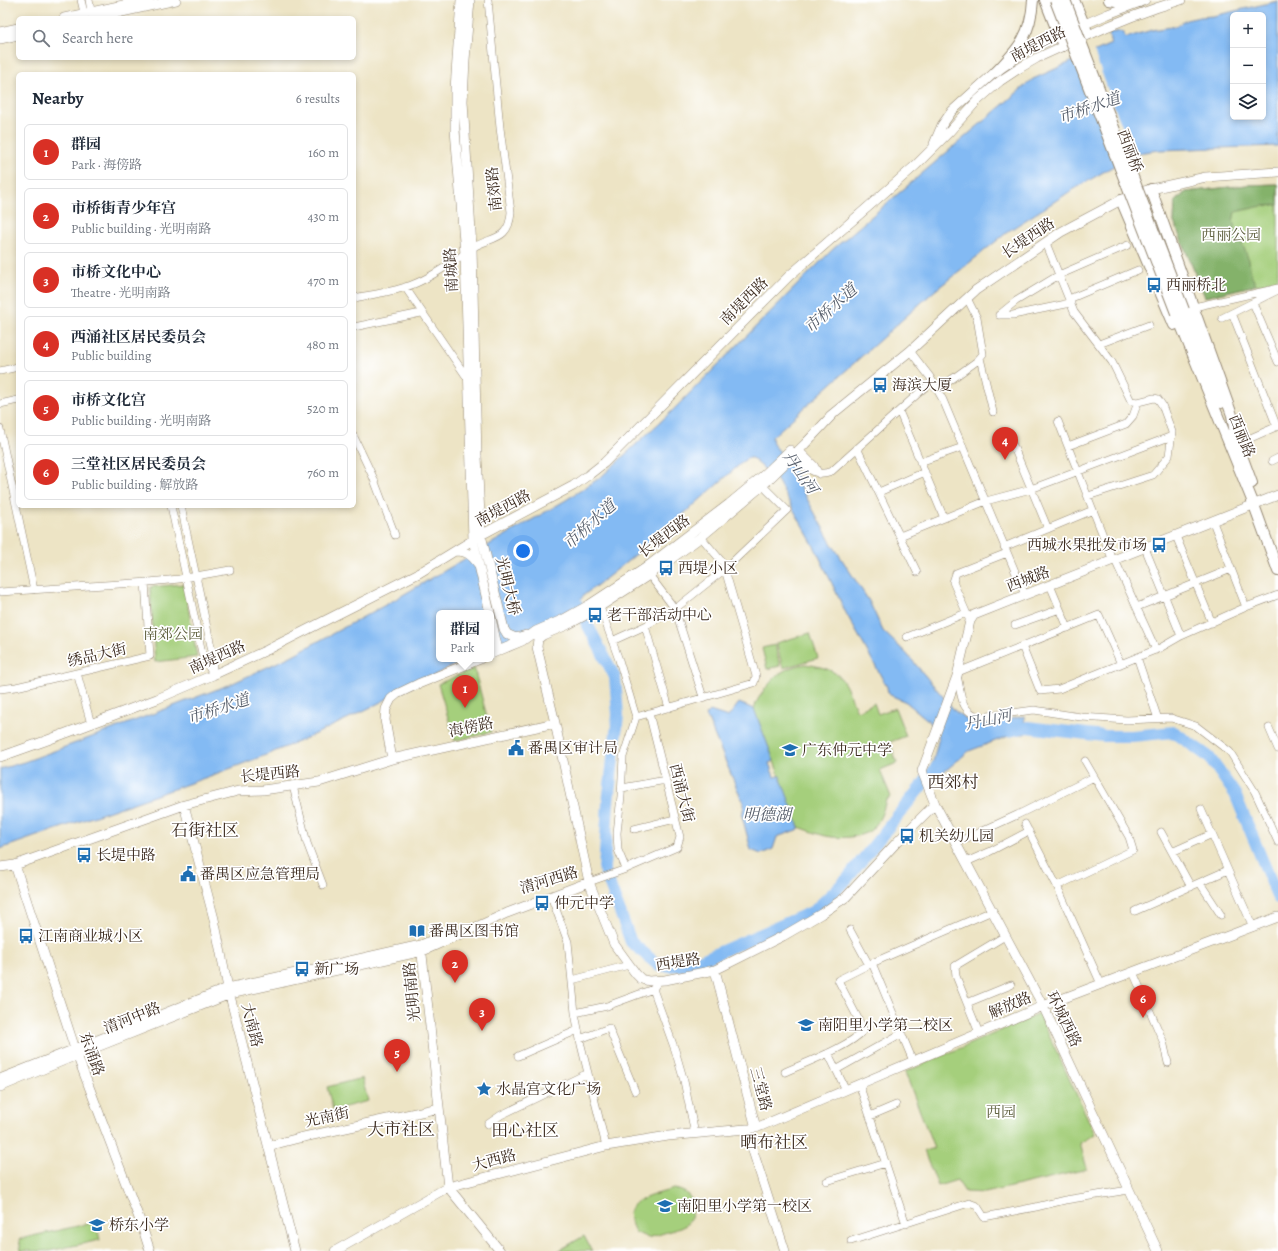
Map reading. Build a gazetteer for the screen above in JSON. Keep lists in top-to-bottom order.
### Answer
{
  "streets": {
    "main road": ["西丽桥", "西丽路"],
    "street": [
      "南堤西路",
      "南郊路",
      "长堤西路",
      "南城路",
      "西城路",
      "光明大桥",
      "绣品大街",
      "海傍路",
      "西涌大街",
      "清河西路",
      "西堤路",
      "光明南路",
      "解放路",
      "清河中路",
      "环城西路",
      "大南路",
      "东涌路",
      "三堂路",
      "光南街",
      "大西路"
    ]
  },
  "crossings": [
    ["南堤西路", "南城路"],
    ["南堤西路", "光明大桥"],
    ["西丽桥", "西丽路"],
    ["南郊路", "南城路"],
    ["长堤西路", "光明大桥"],
    ["长堤西路", "海傍路"],
    ["长堤西路", "西堤路"],
    ["长堤西路", "大南路"],
    ["长堤西路", "东涌路"],
    ["南城路", "光明大桥"],
    ["西丽路", "西城路"],
    ["光明大桥", "西堤路"],
    ["海傍路", "西堤路"],
    ["西涌大街", "清河西路"],
    ["西涌大街", "西堤路"],
    ["清河西路", "西堤路"],
    ["清河西路", "光明南路"],
    ["清河西路", "清河中路"],
    ["清河西路", "大南路"],
    ["西堤路", "环城西路"],
    ["西堤路", "三堂路"],
    ["光明南路", "光南街"],
    ["光明南路", "大西路"],
    ["解放路", "环城西路"],
    ["解放路", "三堂路"],
    ["清河中路", "大南路"],
    ["清河中路", "东涌路"],
    ["大南路", "光南街"],
    ["三堂路", "大西路"]
  ],
  "districts": [
    "西郊村",
    "石街社区",
    "大市社区",
    "田心社区",
    "晒布社区"
  ],
  "water": ["市桥水道", "丹山河", "明德湖"],
  "parks": ["西丽公园", "南郊公园", "西园"],
  "places": {
    "bus stop": [
      "西丽桥北",
      "海滨大厦",
      "西城水果批发市场",
      "西堤小区",
      "老干部活动中心",
      "机关幼儿园",
      "长堤中路",
      "仲元中学",
      "江南商业城小区",
      "新广场"
    ],
    "public building": ["番禺区审计局", "番禺区应急管理局"],
    "school or university": [
      "广东仲元中学",
      "南阳里小学第二校区",
      "南阳里小学第一校区",
      "桥东小学"
    ],
    "library": ["番禺区图书馆"],
    "place": ["水晶宫文化广场"]
  },
  "page": {
    "map_buttons": ["+", "−"],
    "search": "Search here",
    "heading": ["Nearby", "6 results"],
    "list": [
      {
        "mark": "1",
        "name": "群园",
        "note": "Park · 海傍路",
        "value": "160 m"
      },
      {
        "mark": "2",
        "name": "市桥街青少年宫",
        "note": "Public building · 光明南路",
        "value": "430 m"
      },
      {
        "mark": "3",
        "name": "市桥文化中心",
        "note": "Theatre · 光明南路",
        "value": "470 m"
      },
      {
        "mark": "4",
        "name": "西涌社区居民委员会",
        "note": "Public building",
        "value": "480 m"
      },
      {
        "mark": "5",
        "name": "市桥文化宫",
        "note": "Public building · 光明南路",
        "value": "520 m"
      },
      {
        "mark": "6",
        "name": "三堂社区居民委员会",
        "note": "Public building · 解放路",
        "value": "760 m"
      }
    ],
    "pins": [
      "4",
      "1",
      "2",
      "6",
      "3",
      "5"
    ],
    "popup": ["群园", "Park"]
  }
}
